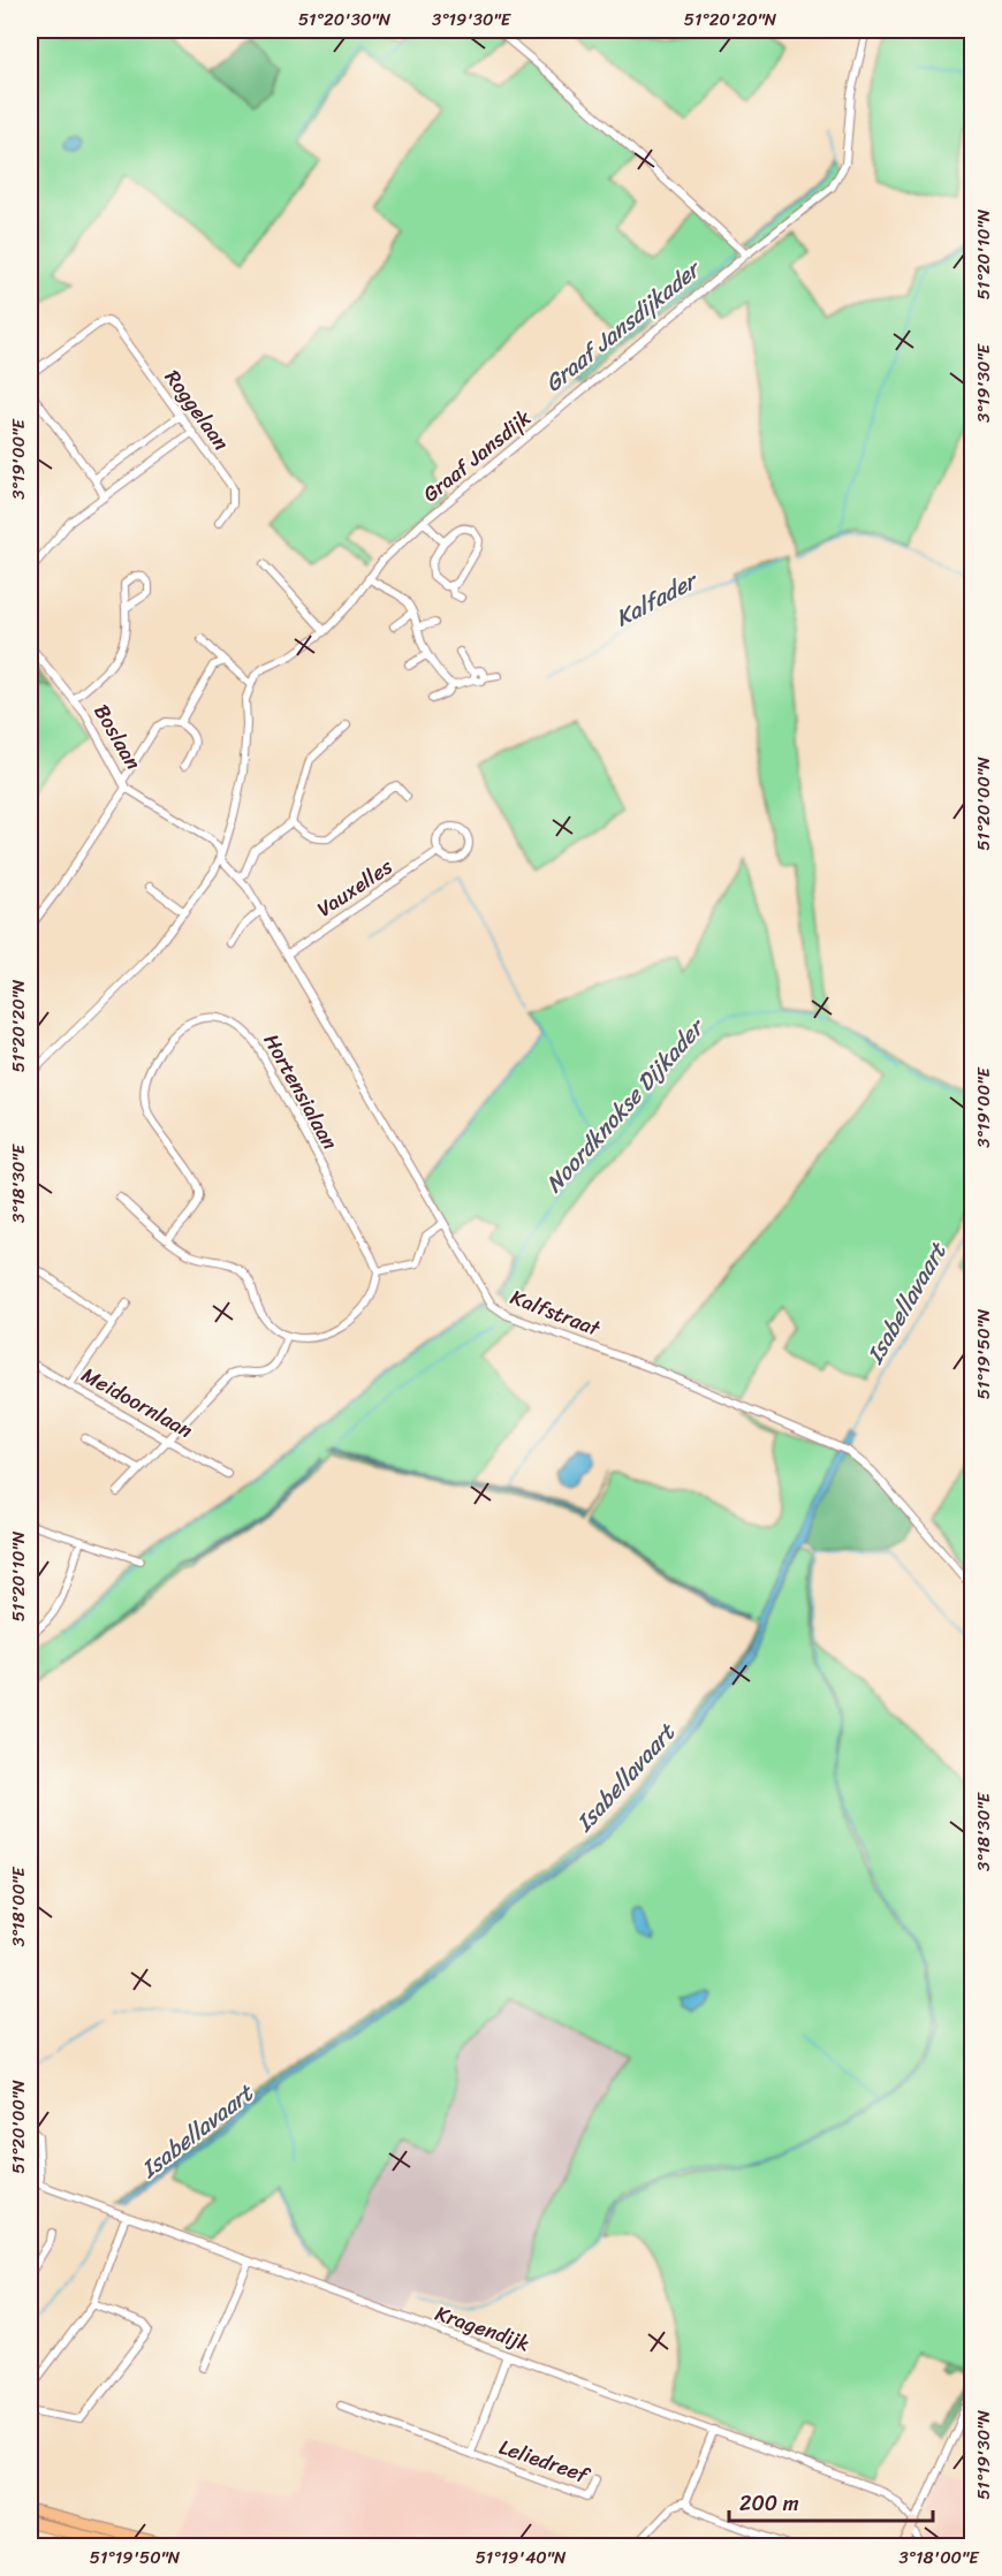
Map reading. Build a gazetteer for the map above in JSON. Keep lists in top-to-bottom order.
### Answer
{
  "streets": {
    "street": [
      "Roggelaan",
      "Graaf Jansdijk",
      "Boslaan",
      "Vauxelles",
      "Hortensialaan",
      "Kalfstraat",
      "Meidoornlaan",
      "Kragendijk",
      "Leliedreef"
    ]
  },
  "crossings": [
    ["Boslaan", "Kalfstraat"],
    ["Vauxelles", "Kalfstraat"],
    ["Kragendijk", "Leliedreef"]
  ],
  "water": [
    "Graaf Jansdijkader",
    "Kalfader",
    "Noordknokse Dijkader",
    "Isabellavaart"
  ],
  "scale_bar": "200 m",
  "coordinates": [
    "51°20'30\"N",
    "3°19'30\"E",
    "51°20'20\"N",
    "51°20'10\"N",
    "3°19'00\"E",
    "51°20'00\"N",
    "3°18'30\"E",
    "51°19'50\"N",
    "3°18'00\"E",
    "51°19'30\"N",
    "51°19'40\"N"
  ]
}
